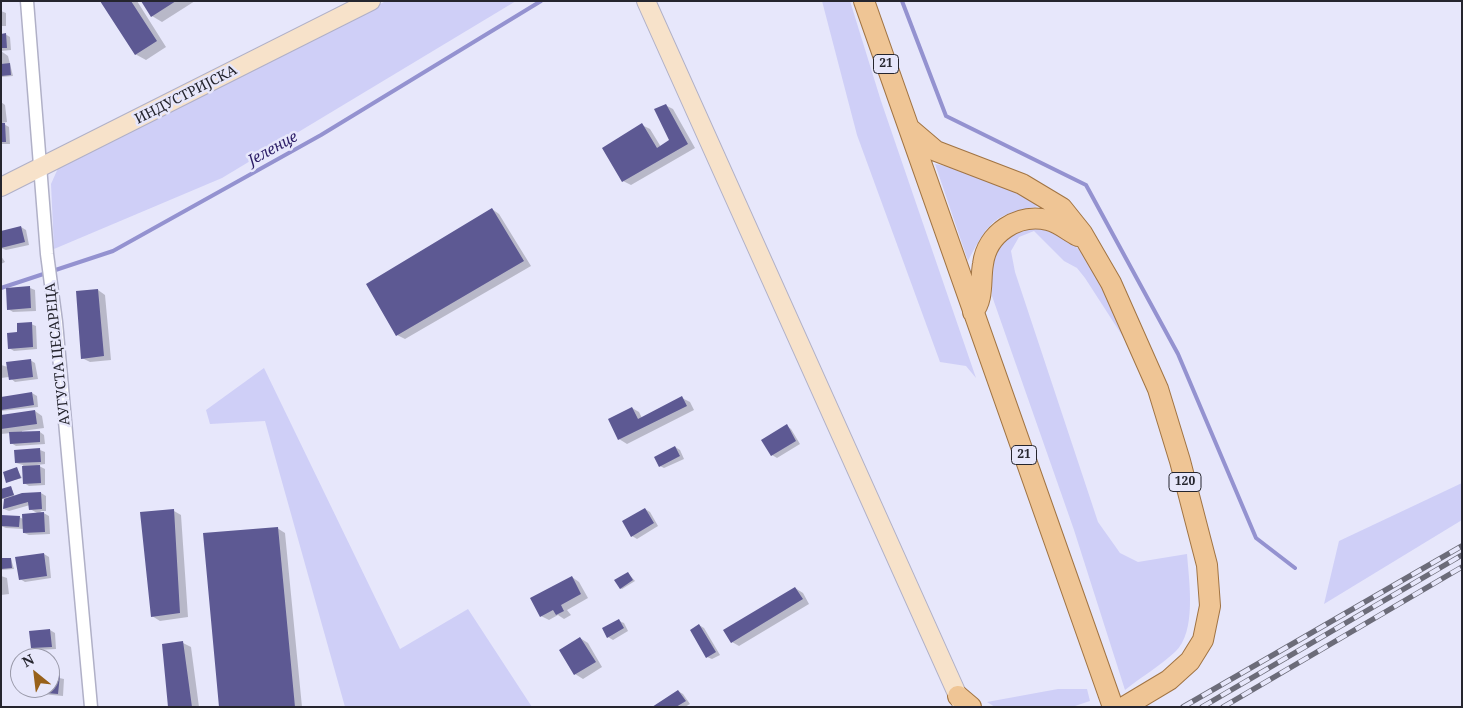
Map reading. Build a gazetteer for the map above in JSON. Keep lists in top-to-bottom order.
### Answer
{
  "streets": {
    "main road": ["21", "ИНДУСТРИЈСКА", "120"],
    "street": ["АУГУСТА ЦЕСАРЕЦА"]
  },
  "crossings": [
    ["21", "120"],
    ["ИНДУСТРИЈСКА", "АУГУСТА ЦЕСАРЕЦА"]
  ],
  "water": ["Јеленце"],
  "north": "top left"
}
